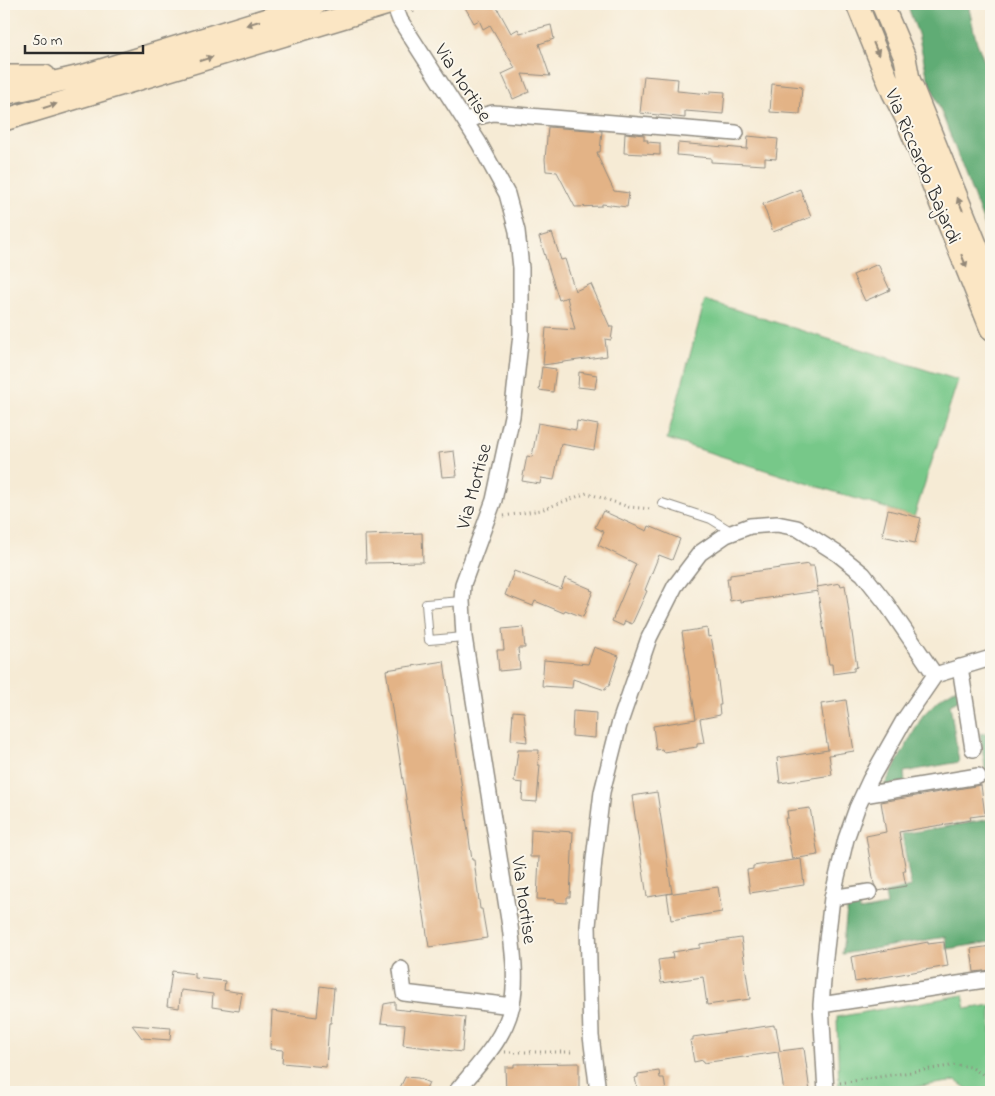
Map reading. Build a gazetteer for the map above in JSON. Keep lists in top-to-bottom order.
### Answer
{
  "streets": {
    "main road": ["Via Riccardo Bajardi"],
    "street": ["Via Mortise"]
  },
  "scale_bar": "50 m"
}
